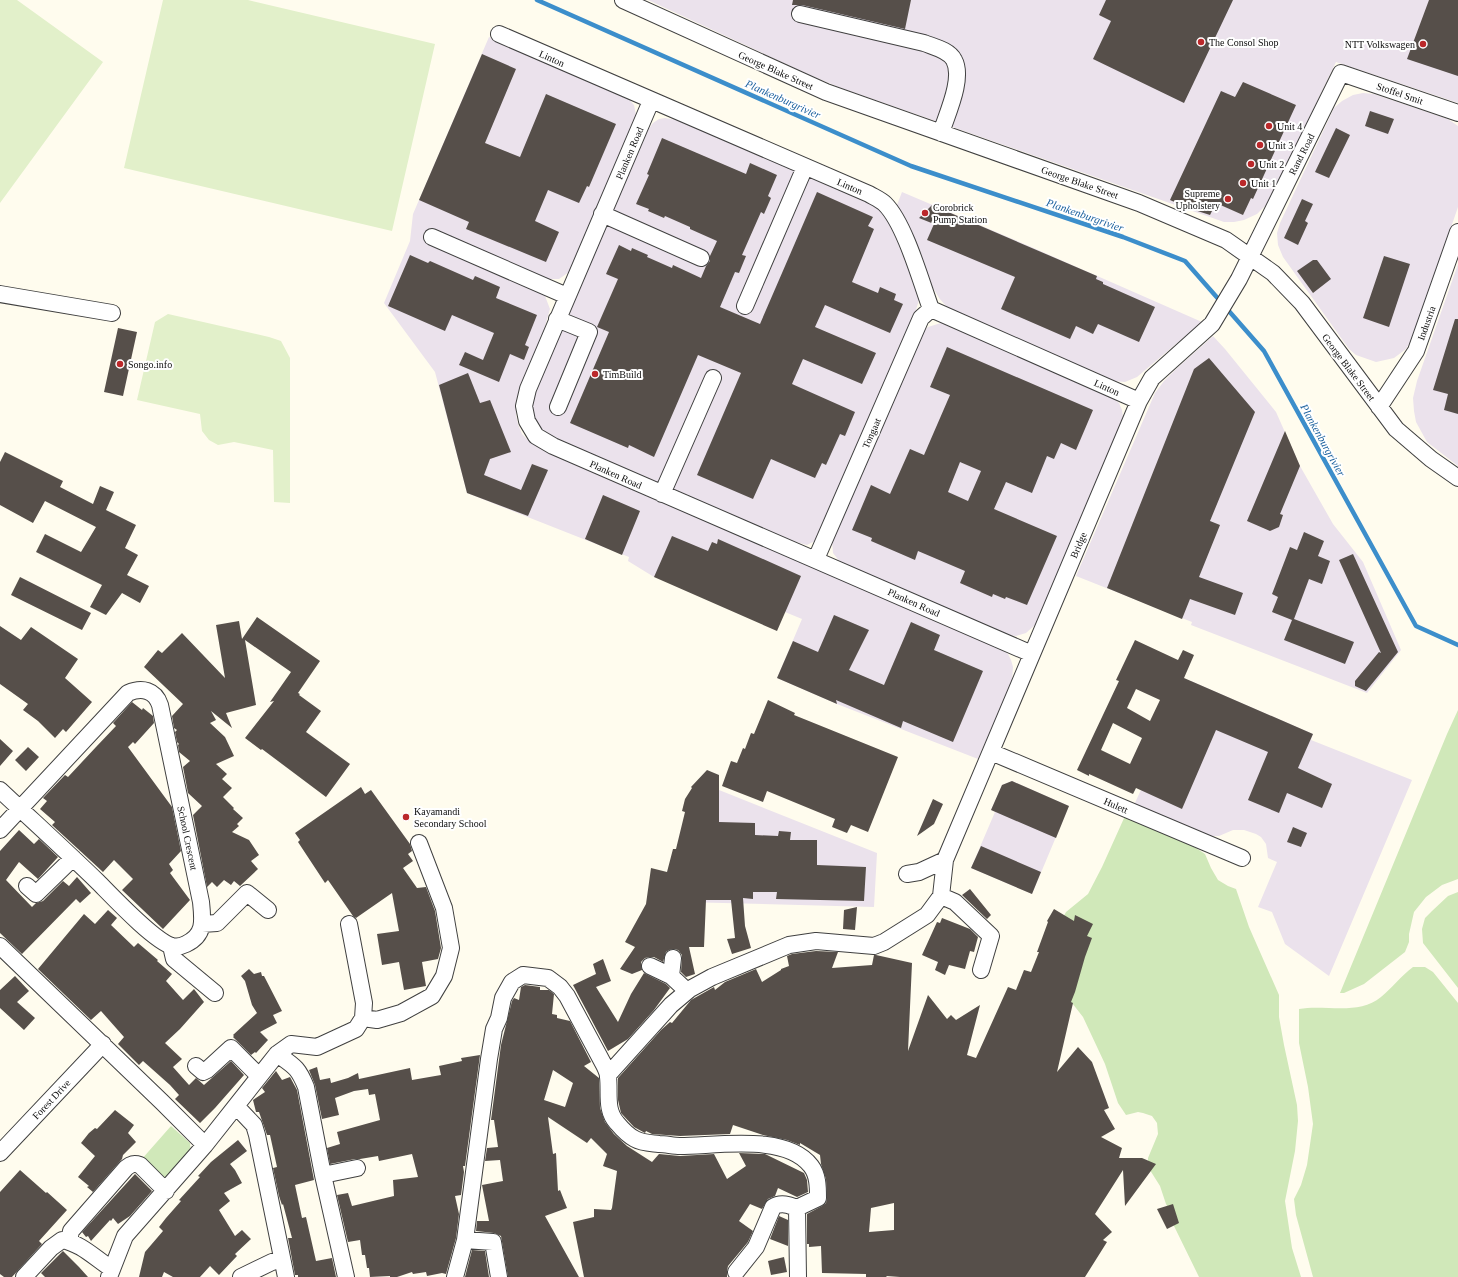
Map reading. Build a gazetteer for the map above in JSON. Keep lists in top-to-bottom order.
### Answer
{
  "streets": {
    "street": [
      "Linton",
      "George Blake Street",
      "Stoffel Smit",
      "Planken Road",
      "Rand Road",
      "Industria",
      "Tongaat",
      "Bridge",
      "Hulett",
      "School Crescent",
      "Forest Drive"
    ]
  },
  "crossings": [
    ["Linton", "Planken Road"],
    ["Linton", "Tongaat"],
    ["Linton", "Bridge"],
    ["George Blake Street", "Rand Road"],
    ["George Blake Street", "Industria"],
    ["George Blake Street", "Bridge"],
    ["Stoffel Smit", "Rand Road"],
    ["Planken Road", "Tongaat"],
    ["Planken Road", "Bridge"],
    ["Rand Road", "Bridge"],
    ["Bridge", "Hulett"]
  ],
  "water": ["Plankenburgrivier"],
  "places": [
    "The Consol Shop",
    "NTT Volkswagen",
    "Unit 4",
    "Unit 3",
    "Unit 2",
    "Unit 1",
    "Supreme Upholstery",
    "Corobrick Pump Station",
    "Songo.info",
    "TimBuild",
    "Kayamandi Secondary School"
  ]
}
